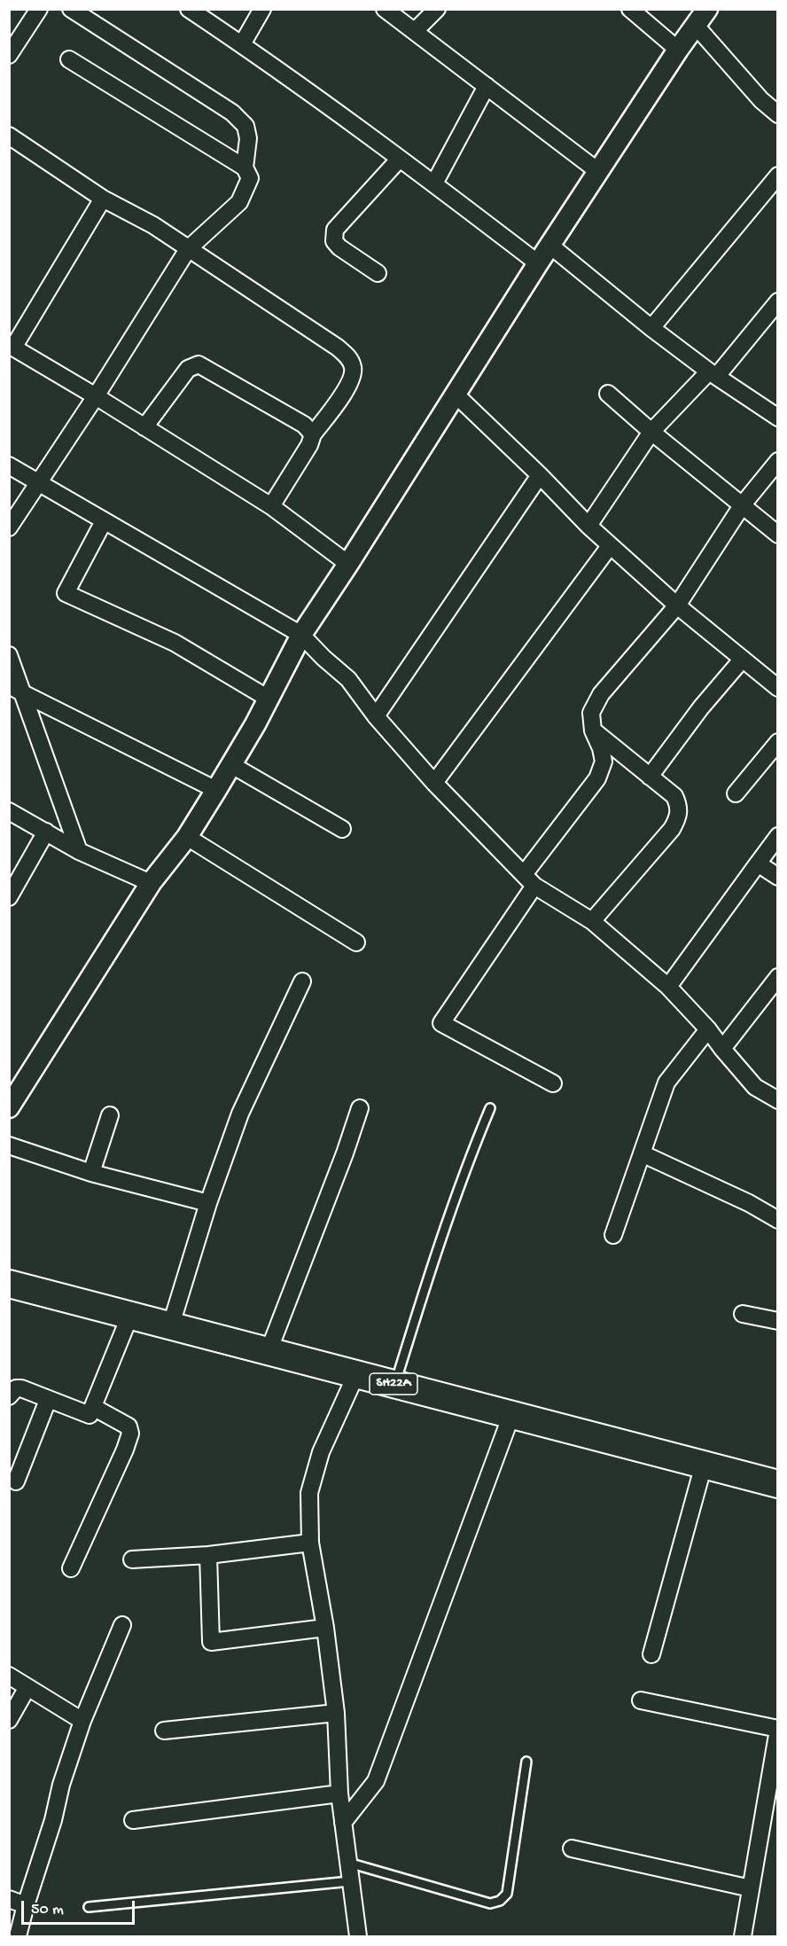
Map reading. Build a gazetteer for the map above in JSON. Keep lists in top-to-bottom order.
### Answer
{
  "streets": {
    "main road": ["SH22A"]
  },
  "scale_bar": "50 m"
}
